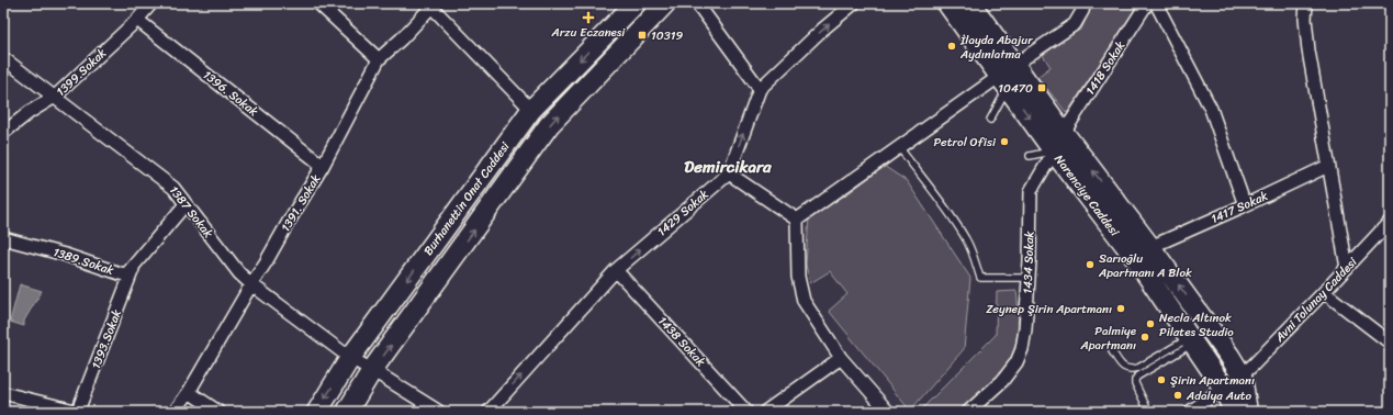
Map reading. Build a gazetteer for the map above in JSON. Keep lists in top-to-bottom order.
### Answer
{
  "streets": {
    "main road": ["Narenciye Caddesi", "Burhanettin Onat Caddesi"],
    "street": [
      "1418 Sokak",
      "1399.Sokak",
      "1396. Sokak",
      "1391. Sokak",
      "1417 Sokak",
      "1387 Sokak",
      "1429 Sokak",
      "1389.Sokak",
      "1434 Sokak",
      "Avni Tolunay Caddesi",
      "1393.Sokak",
      "1438 Sokak"
    ]
  },
  "crossings": [
    ["1418 Sokak", "Narenciye Caddesi"],
    ["1399.Sokak", "1396. Sokak"],
    ["1399.Sokak", "1387 Sokak"],
    ["1396. Sokak", "1391. Sokak"],
    ["Narenciye Caddesi", "1417 Sokak"],
    ["Narenciye Caddesi", "1434 Sokak"],
    ["Narenciye Caddesi", "Avni Tolunay Caddesi"],
    ["Burhanettin Onat Caddesi", "1387 Sokak"],
    ["1391. Sokak", "1387 Sokak"],
    ["1387 Sokak", "1389.Sokak"],
    ["1429 Sokak", "1438 Sokak"],
    ["1389.Sokak", "1393.Sokak"]
  ],
  "one_way": ["1429 Sokak"],
  "districts": ["Demircikara"],
  "places": {
    "health": ["Arzu Eczanesi"],
    "transit": ["10319", "10470"],
    "other": [
      "İlayda Abajur Aydınlatma",
      "Petrol Ofisi",
      "Sarıoğlu Apartmanı A Blok",
      "Zeynep Şirin Apartmanı",
      "Necla Altınok Pilates Studio",
      "Palmiye Apartmanı",
      "Şirin Apartmanı",
      "Adalya Auto"
    ]
  }
}
